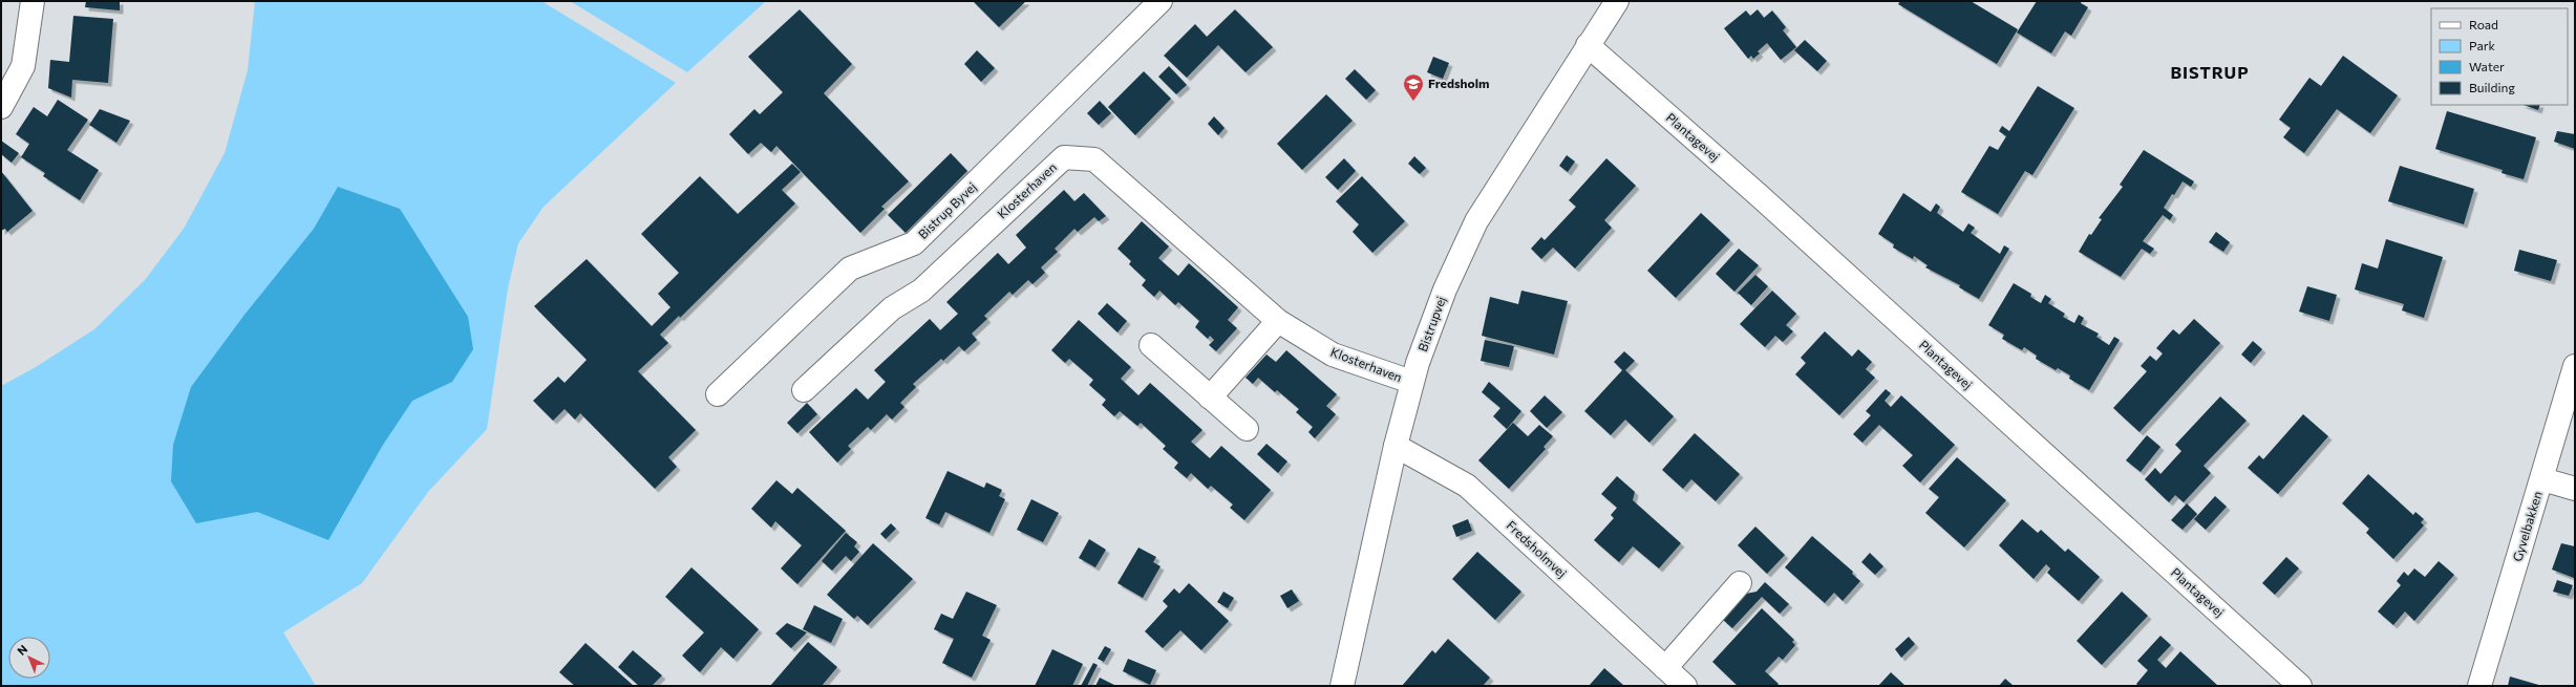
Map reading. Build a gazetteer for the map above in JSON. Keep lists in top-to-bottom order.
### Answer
{
  "streets": {
    "street": [
      "Plantagevej",
      "Klosterhaven",
      "Bistrup Byvej",
      "Bistrupvej",
      "Gyvelbakken",
      "Fredsholmvej"
    ]
  },
  "crossings": [
    ["Plantagevej", "Bistrupvej"],
    ["Klosterhaven", "Bistrupvej"],
    ["Bistrupvej", "Fredsholmvej"]
  ],
  "districts": ["BISTRUP"],
  "places": {
    "school or university": ["Fredsholm"]
  },
  "legend": [
    "Road",
    "Park",
    "Water",
    "Building"
  ],
  "north": "top left"
}
